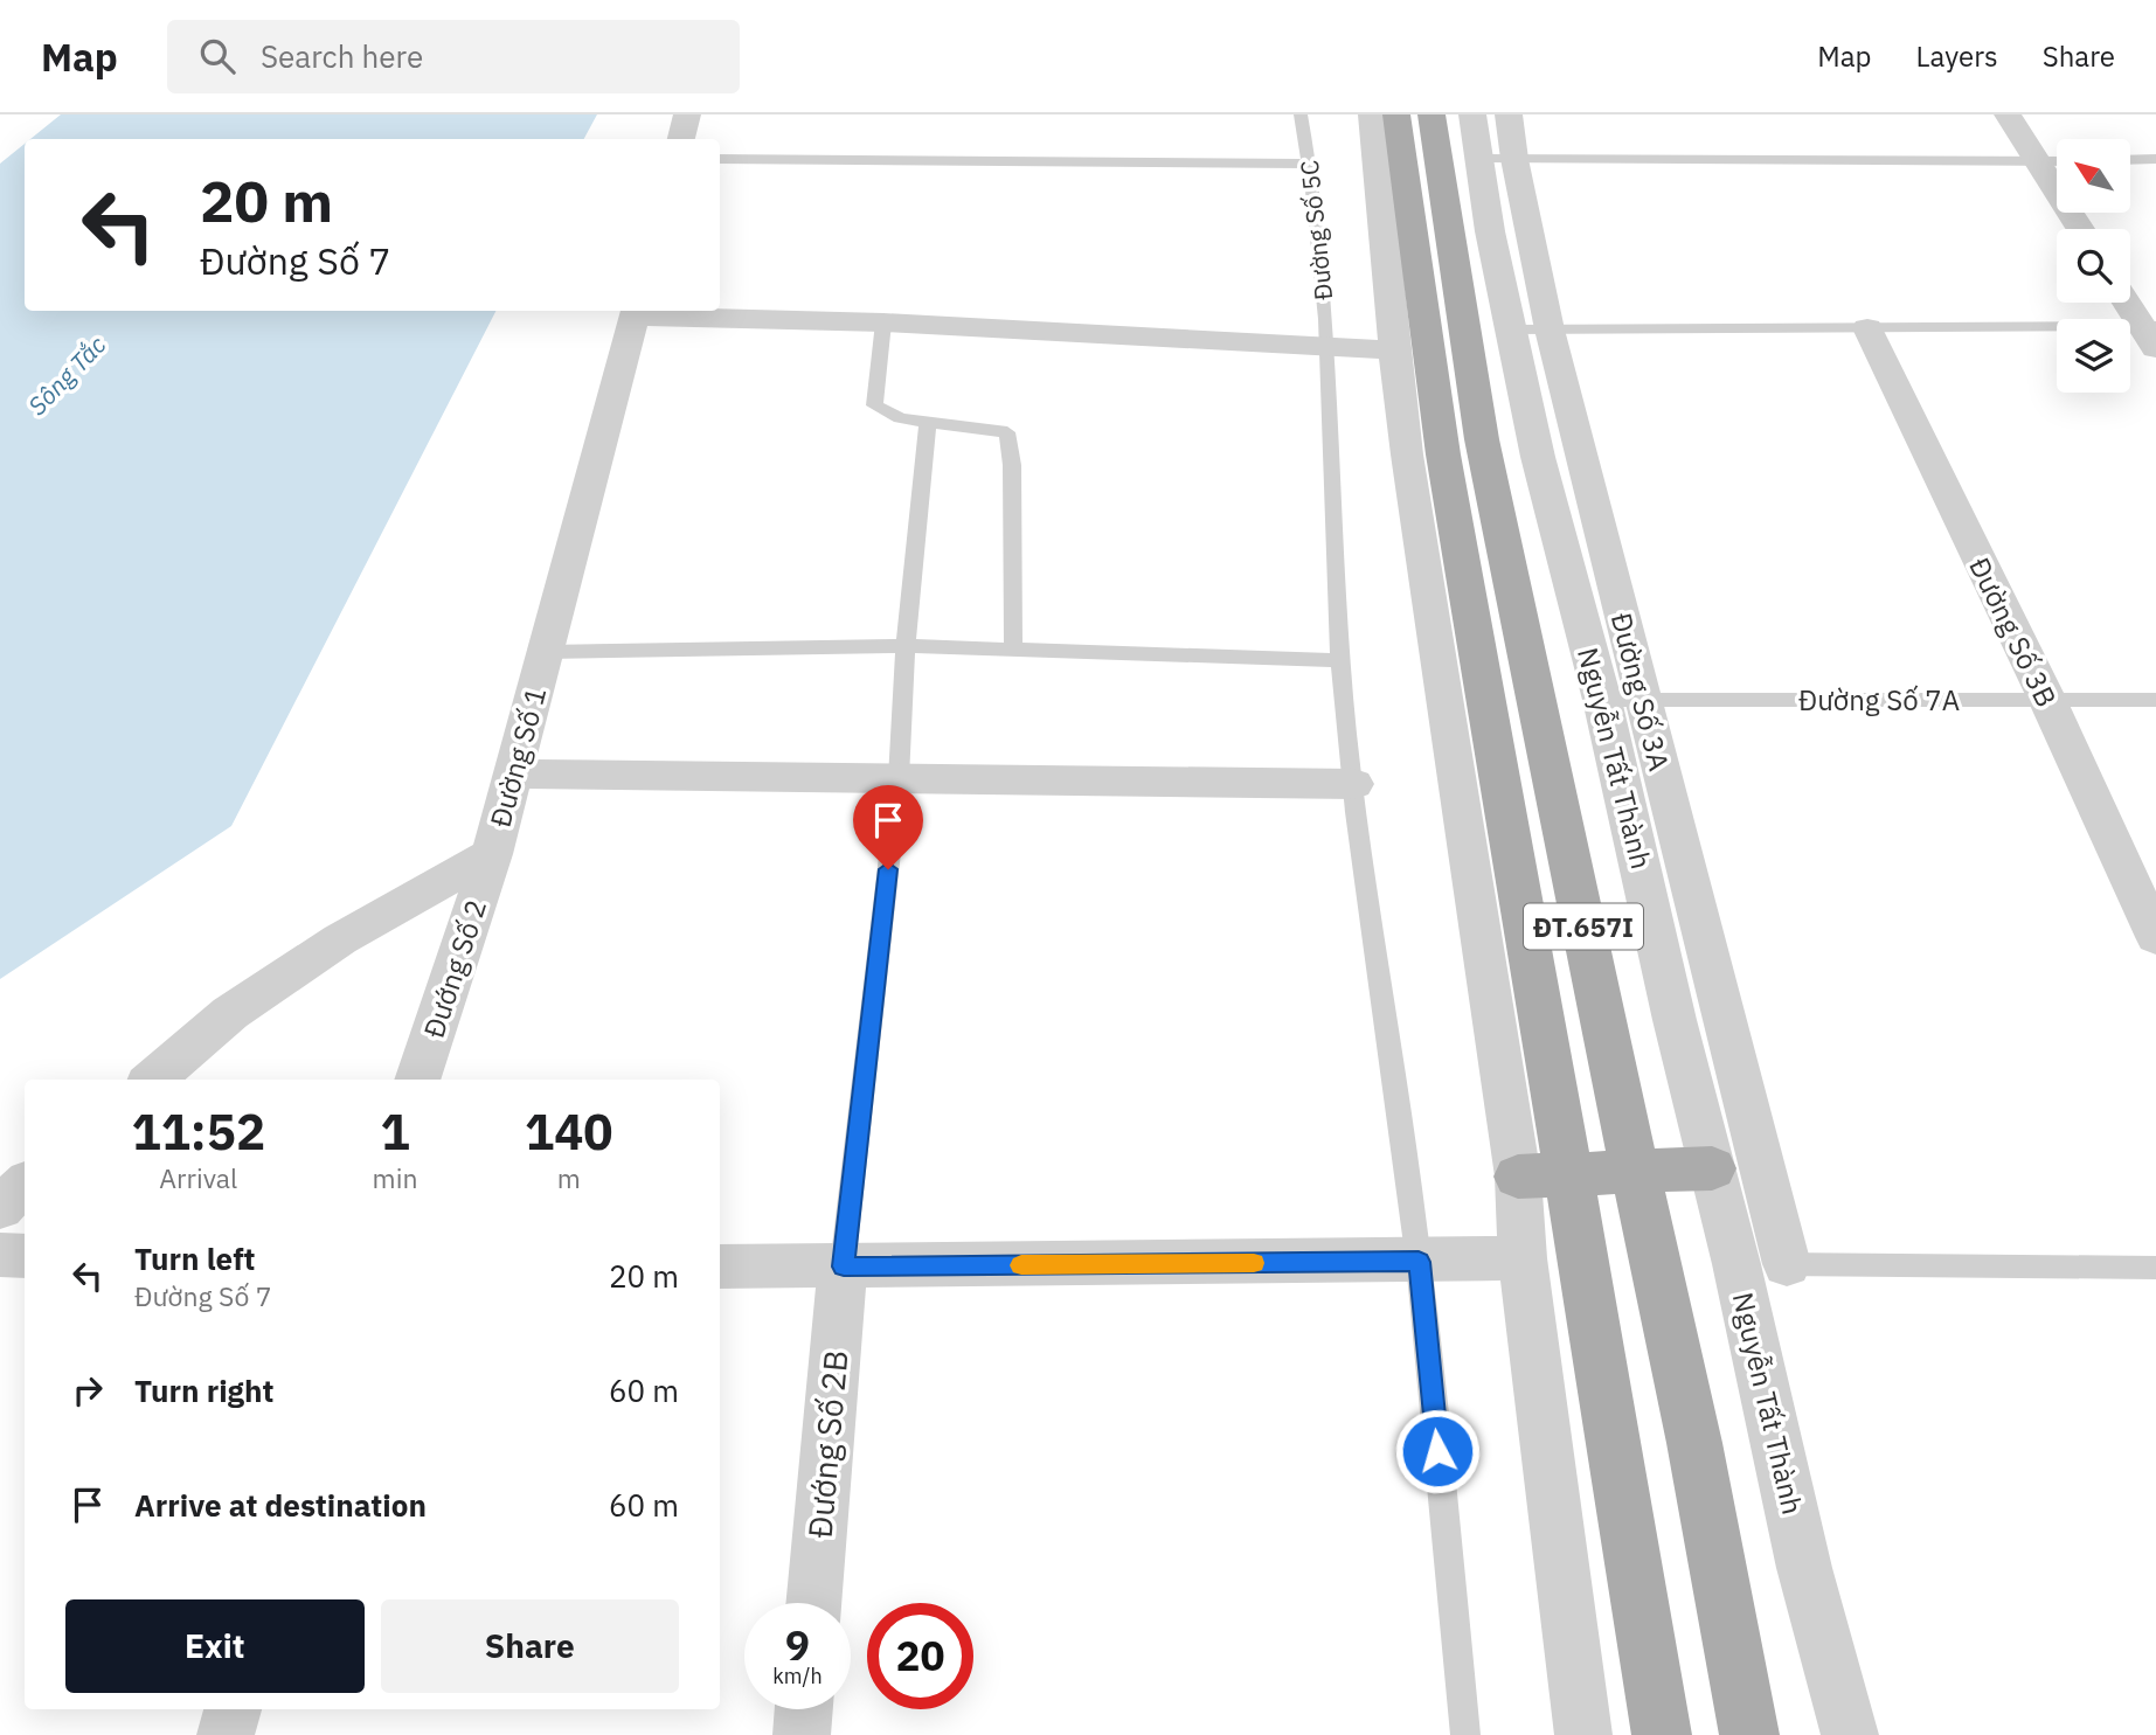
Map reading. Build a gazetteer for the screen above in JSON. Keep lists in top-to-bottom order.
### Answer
{
  "streets": {
    "main road": ["ĐT.657I"],
    "street": [
      "Đường Số 3B",
      "Đường Số 3A",
      "Đường Số 1",
      "Nguyễn Tất Thành",
      "Đướng Số 2",
      "Đướng Số 2B"
    ],
    "lane": ["Đường Số 5C", "Đường Số 7A"]
  },
  "crossings": [
    ["Đường Số 3B", "Đường Số 7A"],
    ["Đường Số 3A", "Đường Số 7A"],
    ["Đường Số 3A", "Nguyễn Tất Thành"],
    ["Đường Số 7A", "Nguyễn Tất Thành"],
    ["Đường Số 1", "Đướng Số 2"]
  ],
  "water": ["Sông Tắc"],
  "north": "top left",
  "page": {
    "header": "Map",
    "search": "Search here",
    "nav": ["Map", "Layers", "Share"],
    "turn": ["20 m", "Đường Số 7"],
    "eta": [
      "11:52",
      "Arrival",
      "1",
      "min",
      "140",
      "m"
    ],
    "list": [
      {
        "name": "Turn left",
        "note": "Đường Số 7",
        "value": "20 m"
      },
      {
        "name": "Turn right",
        "value": "60 m"
      },
      {
        "name": "Arrive at destination",
        "value": "60 m"
      }
    ],
    "buttons": ["Exit", "Share"],
    "speed": "9 km/h",
    "limit": "20"
  }
}
